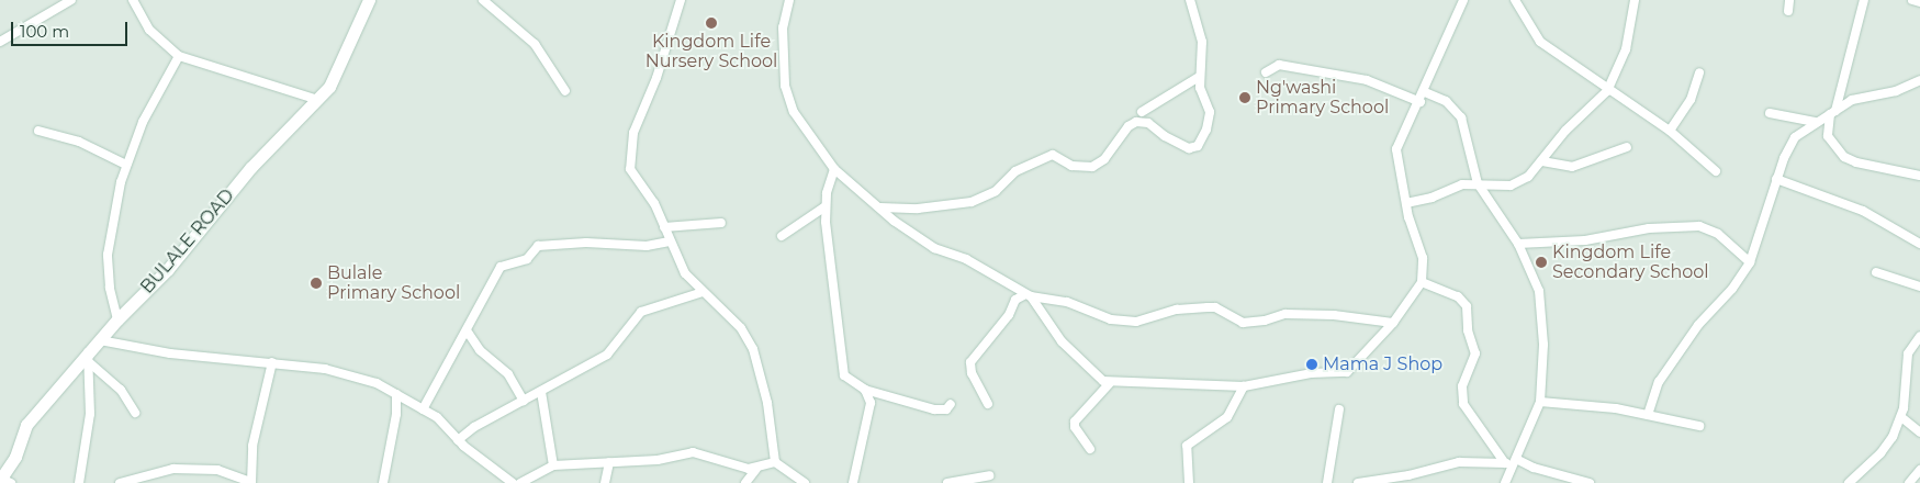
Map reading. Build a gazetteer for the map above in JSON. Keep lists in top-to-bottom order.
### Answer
{
  "streets": {
    "street": ["BULALE ROAD"]
  },
  "places": [
    "Kingdom Life Nursery School",
    "Ng'washi Primary School",
    "Kingdom Life Secondary School",
    "Bulale Primary School",
    "Mama J Shop"
  ],
  "scale_bar": "100 m"
}
